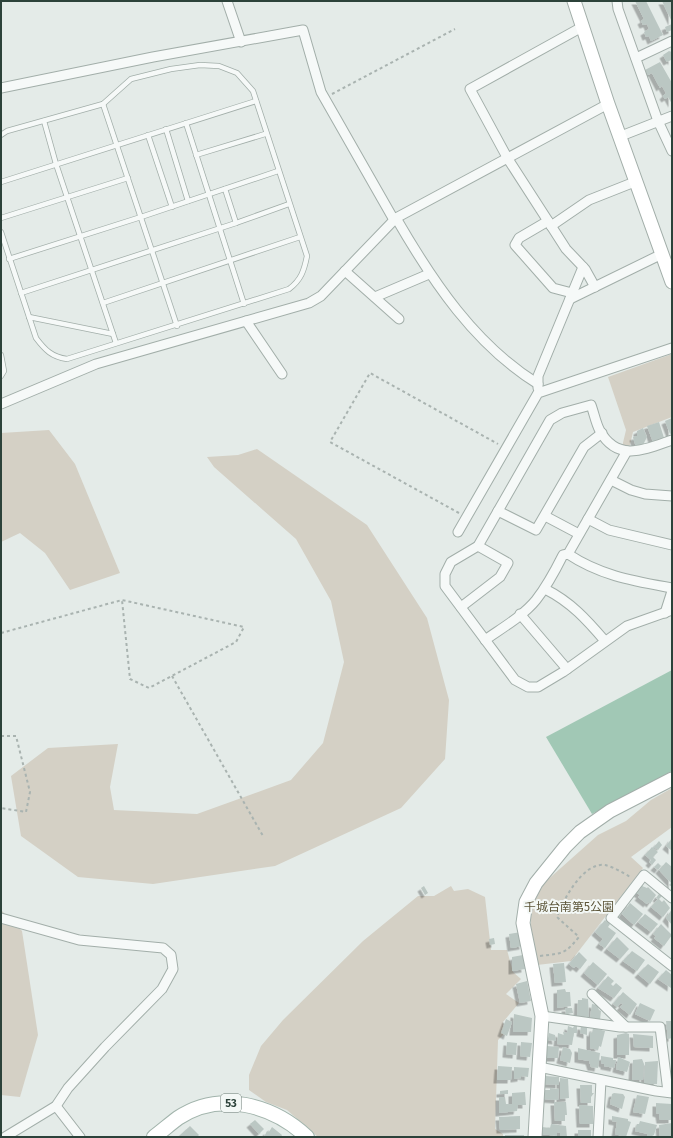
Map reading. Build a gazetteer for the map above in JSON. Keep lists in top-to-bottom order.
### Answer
{
  "streets": {
    "main road": ["53"]
  },
  "parks": ["千城台南第5公園"]
}
